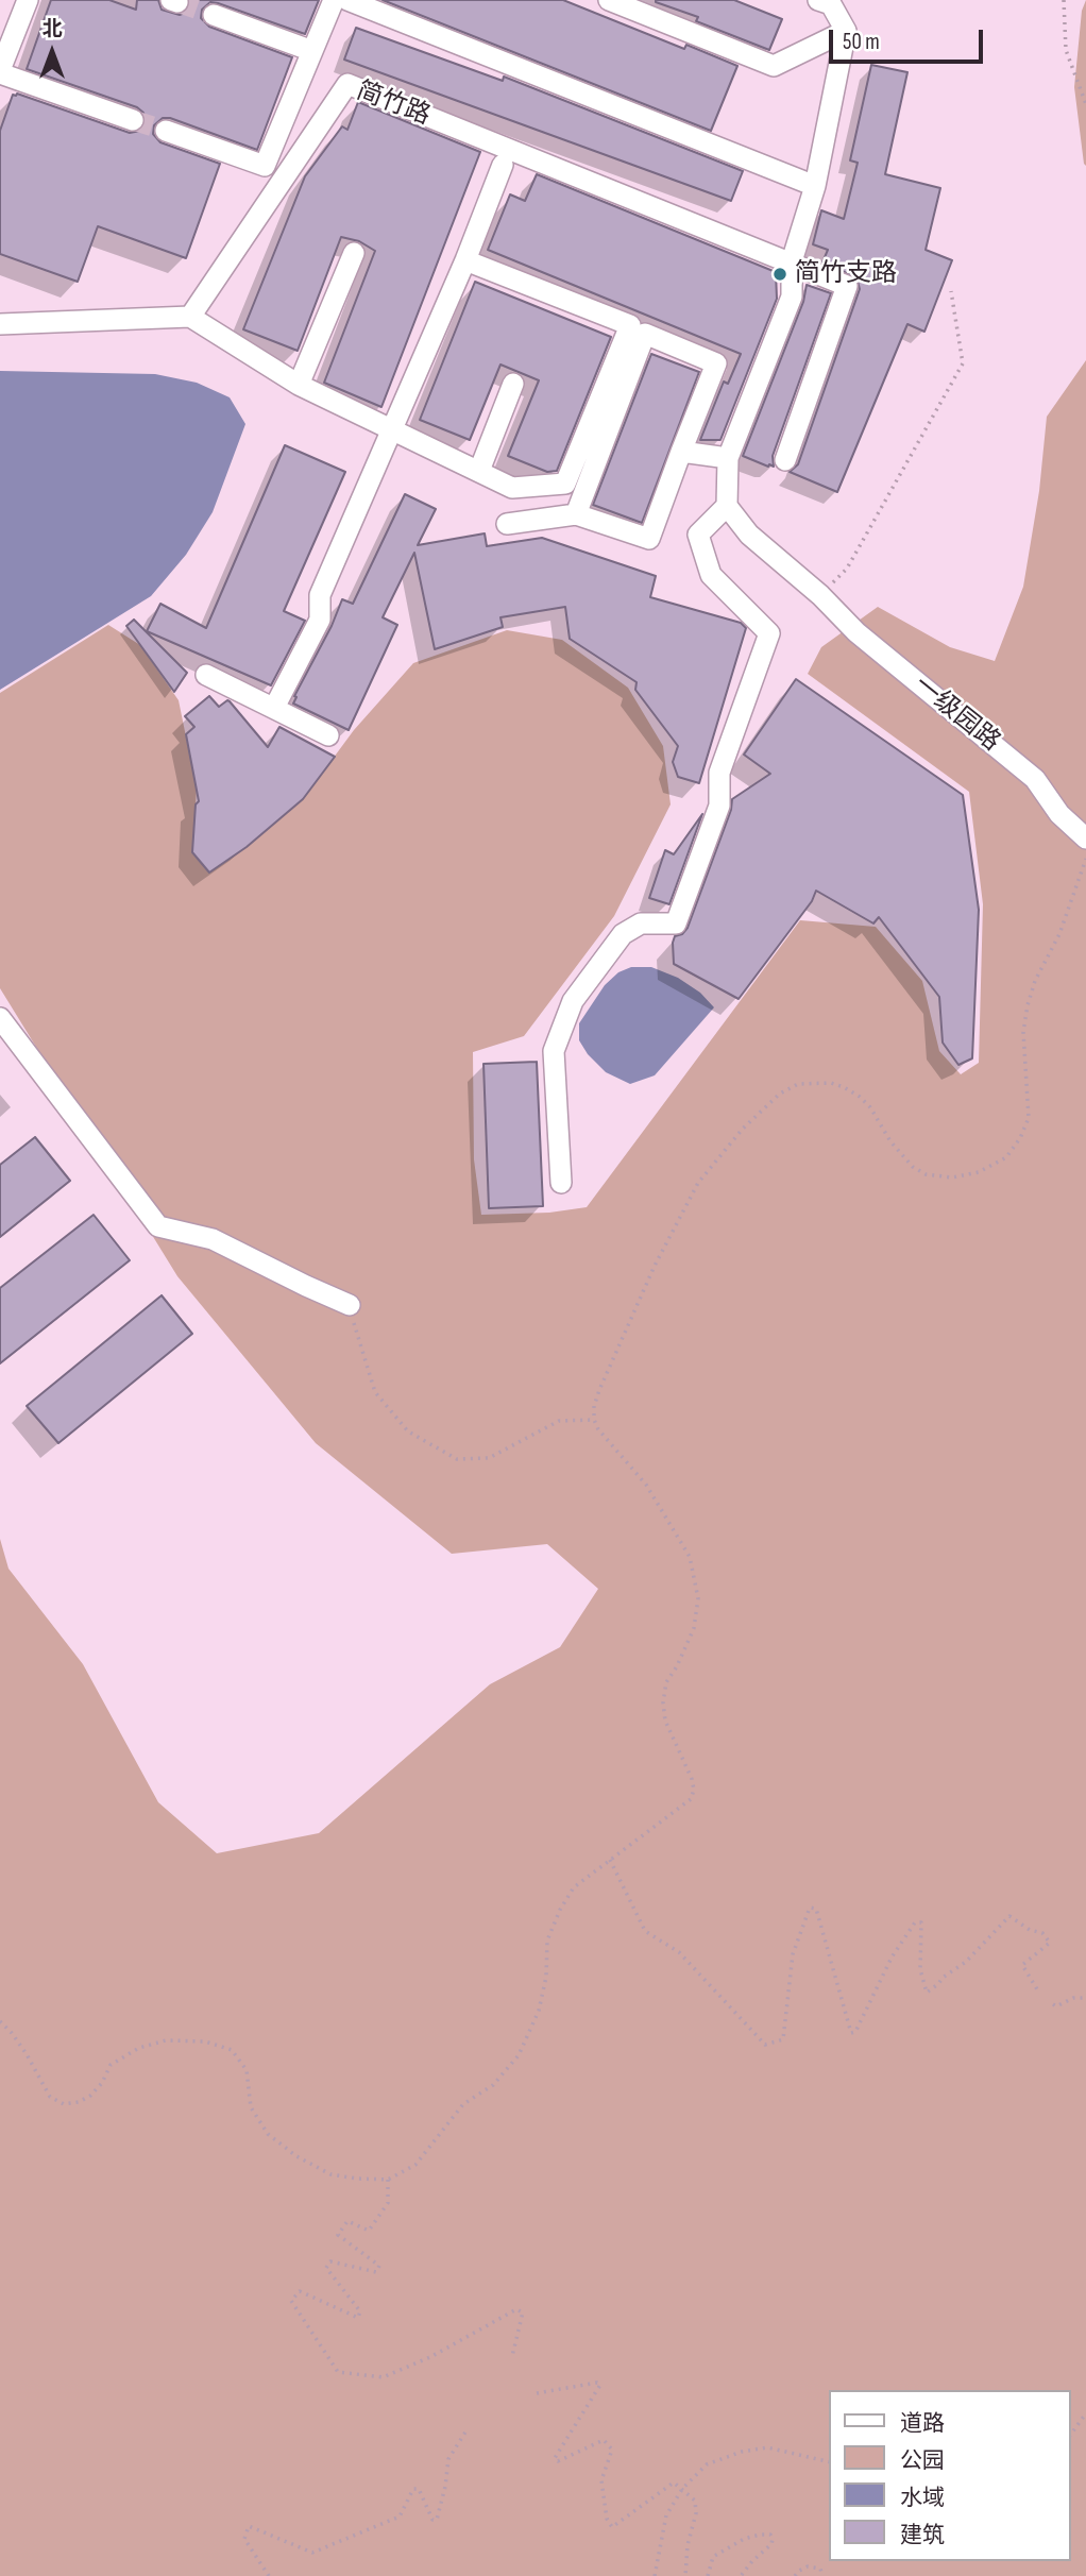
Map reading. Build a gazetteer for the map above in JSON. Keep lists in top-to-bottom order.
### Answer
{
  "streets": {
    "street": ["简竹路", "一级园路"]
  },
  "places": ["简竹支路"],
  "legend": [
    "道路",
    "公园",
    "水域",
    "建筑"
  ],
  "scale_bar": "50 m",
  "north": "top"
}
